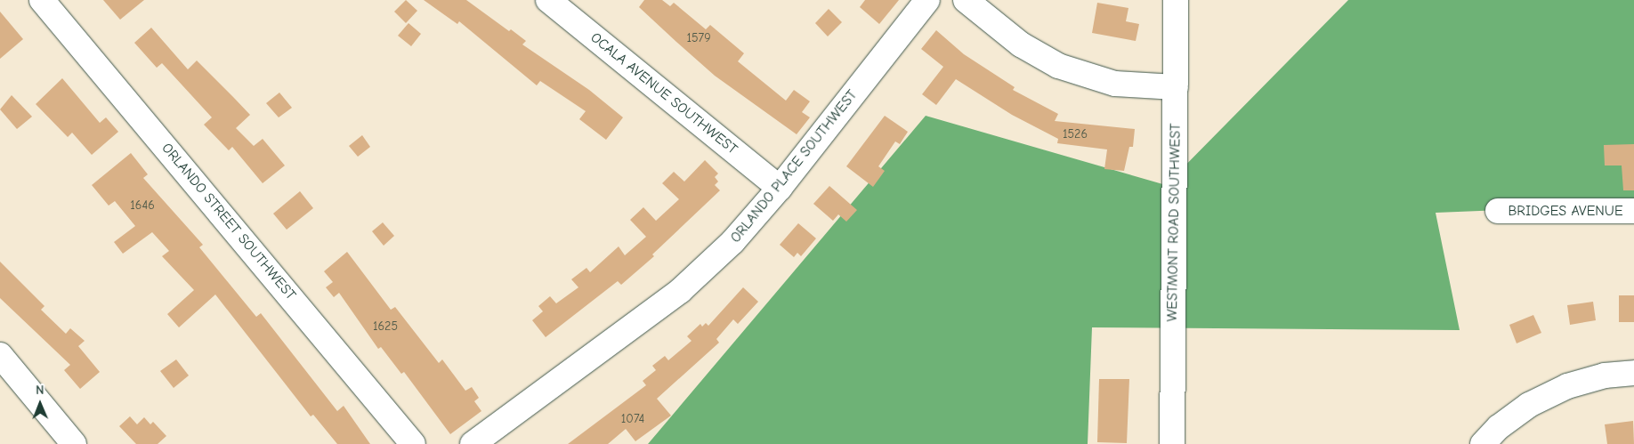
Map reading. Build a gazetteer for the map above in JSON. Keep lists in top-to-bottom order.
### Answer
{
  "streets": {
    "street": [
      "OCALA AVENUE SOUTHWEST",
      "ORLANDO PLACE SOUTHWEST",
      "BRIDGES AVENUE",
      "ORLANDO STREET SOUTHWEST",
      "WESTMONT ROAD SOUTHWEST"
    ]
  },
  "crossings": [
    ["OCALA AVENUE SOUTHWEST", "ORLANDO PLACE SOUTHWEST"]
  ],
  "house_numbers": [
    "1579",
    "1526",
    "1646",
    "1625",
    "1074"
  ],
  "north": "top"
}
